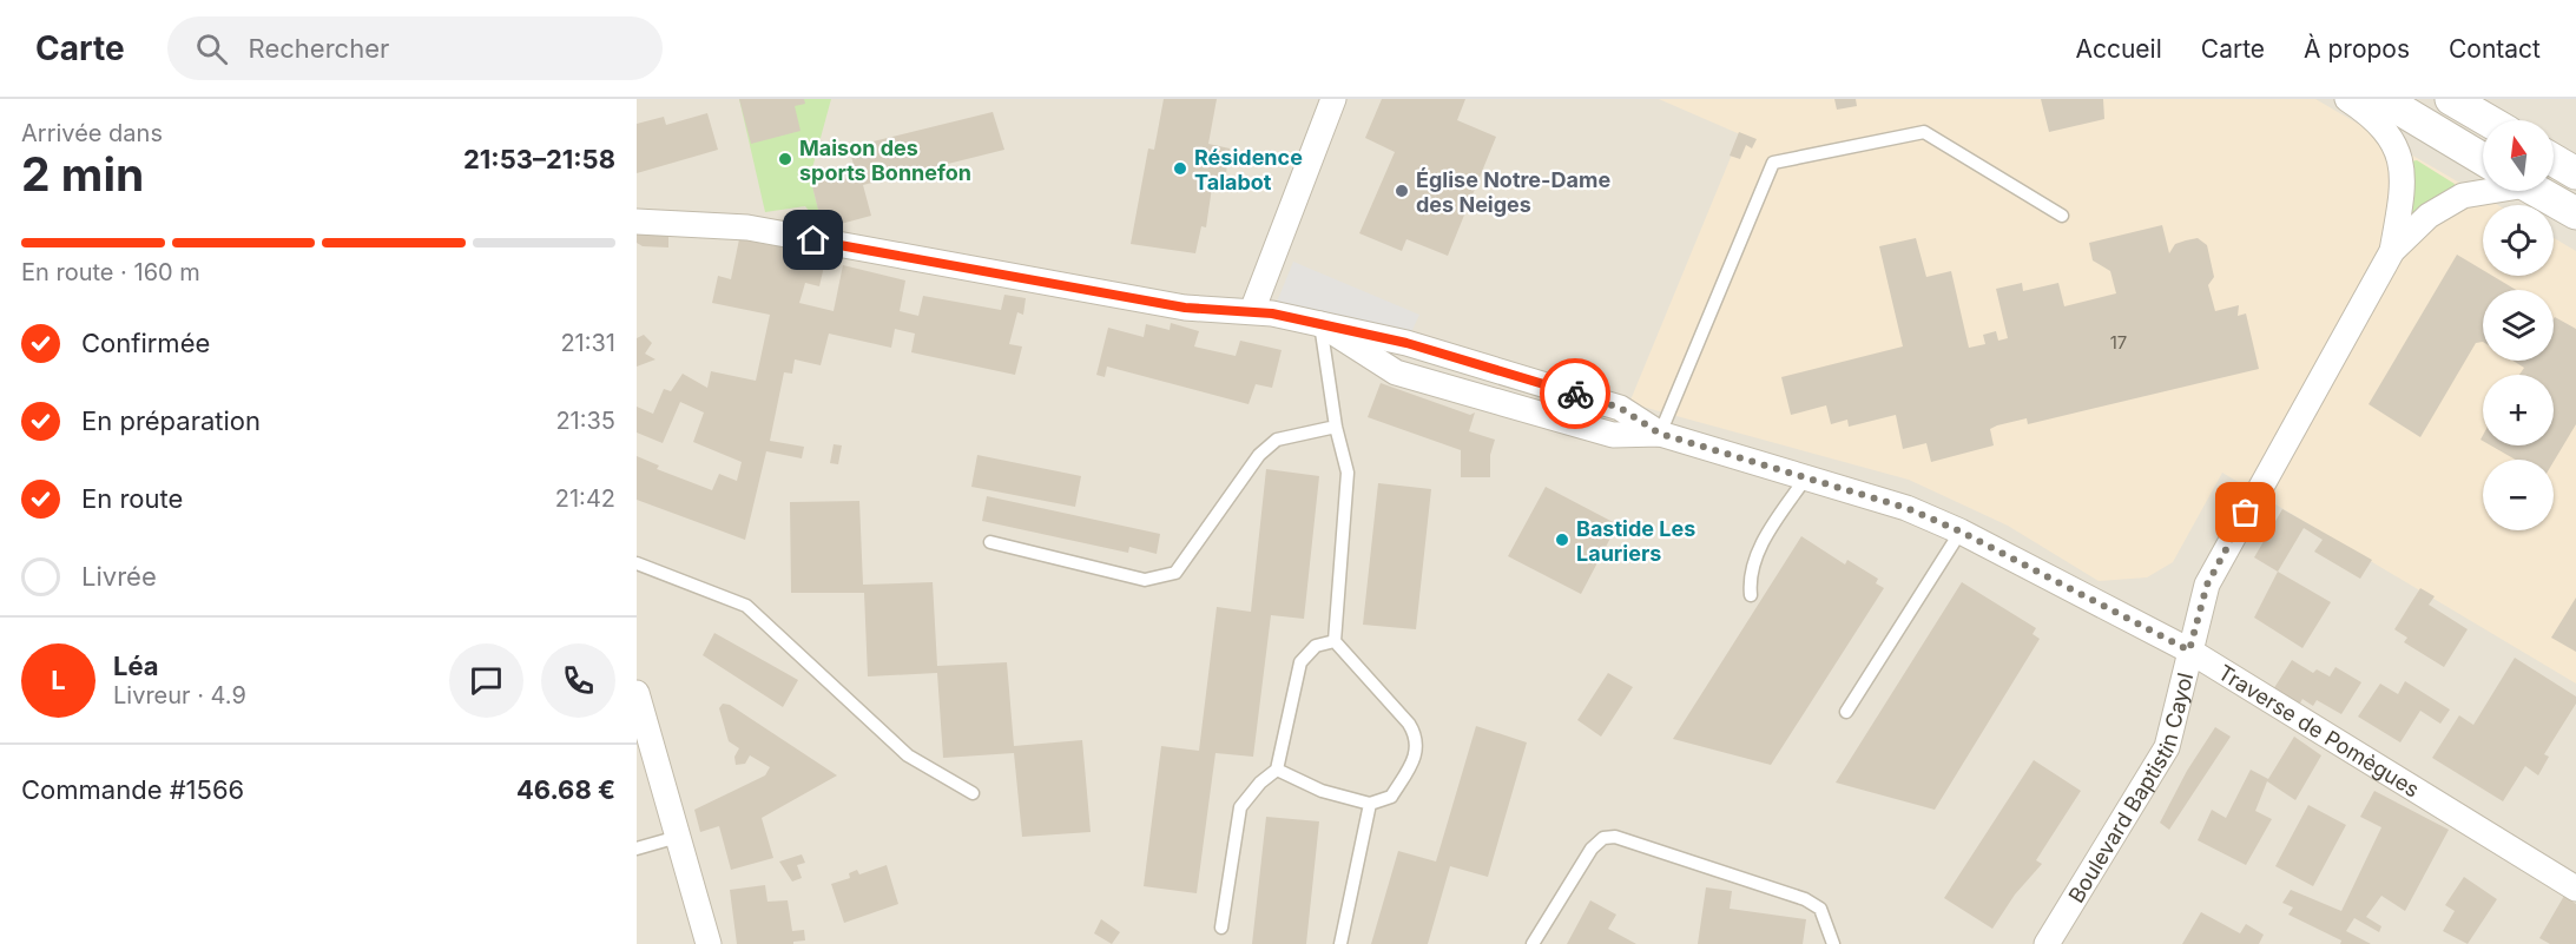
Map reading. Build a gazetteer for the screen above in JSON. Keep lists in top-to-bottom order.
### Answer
{
  "streets": {
    "street": ["Traverse de Pomègues", "Boulevard Baptistin Cayol"]
  },
  "crossings": [
    ["Traverse de Pomègues", "Boulevard Baptistin Cayol"]
  ],
  "places": [
    "Maison des sports Bonnefon",
    "Résidence Talabot",
    "Église Notre-Dame des Neiges",
    "Bastide Les Lauriers"
  ],
  "house_numbers": ["17"],
  "north": "top",
  "page": {
    "header": "Carte",
    "search": "Rechercher",
    "nav": [
      "Accueil",
      "Carte",
      "À propos",
      "Contact"
    ],
    "heading": ["2 min", "Arrivée dans", "21:53–21:58"],
    "panel": [
      "Léa",
      "Livreur · 4.9",
      "Commande #1566",
      "46.68 €"
    ],
    "map_buttons": ["+", "−"],
    "bar": "En route · 160 m",
    "list": [
      ["Confirmée", "21:31"],
      ["En préparation", "21:35"],
      ["En route", "21:42"],
      "Livrée"
    ],
    "round": "L"
  }
}
